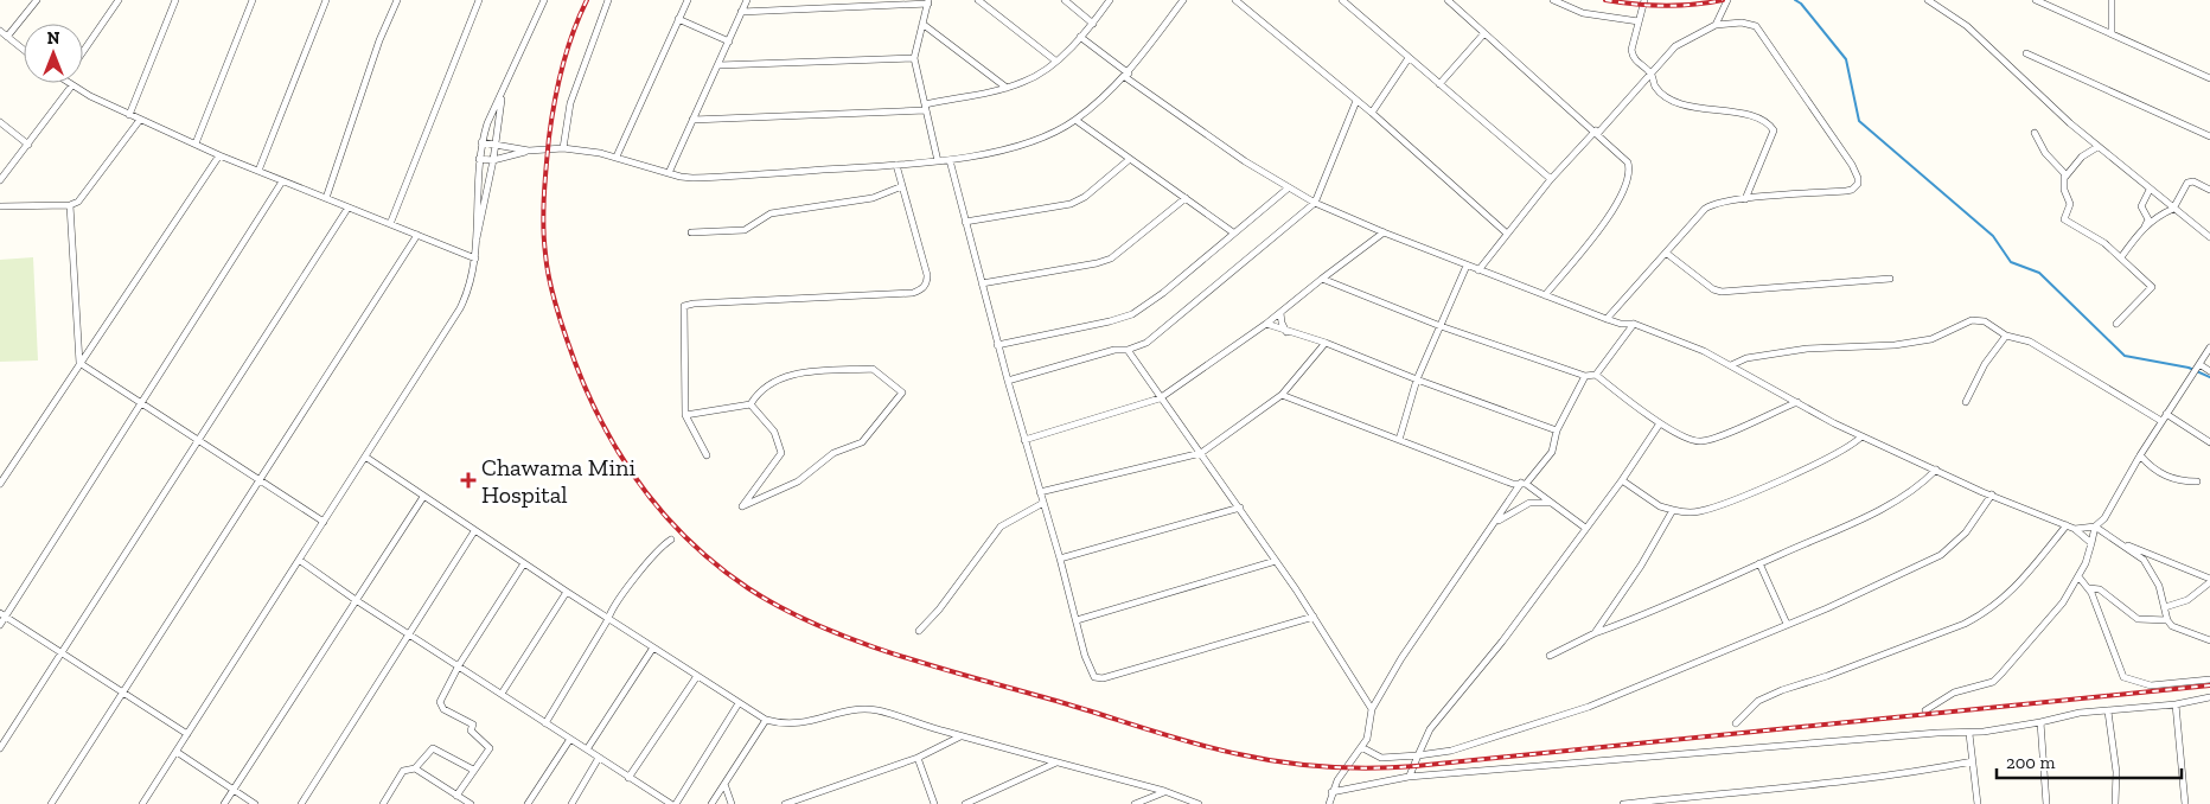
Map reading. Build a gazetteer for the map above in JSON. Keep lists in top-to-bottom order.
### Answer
{
  "places": {
    "health": ["Chawama Mini Hospital"]
  },
  "scale_bar": "200 m",
  "north": "top"
}
